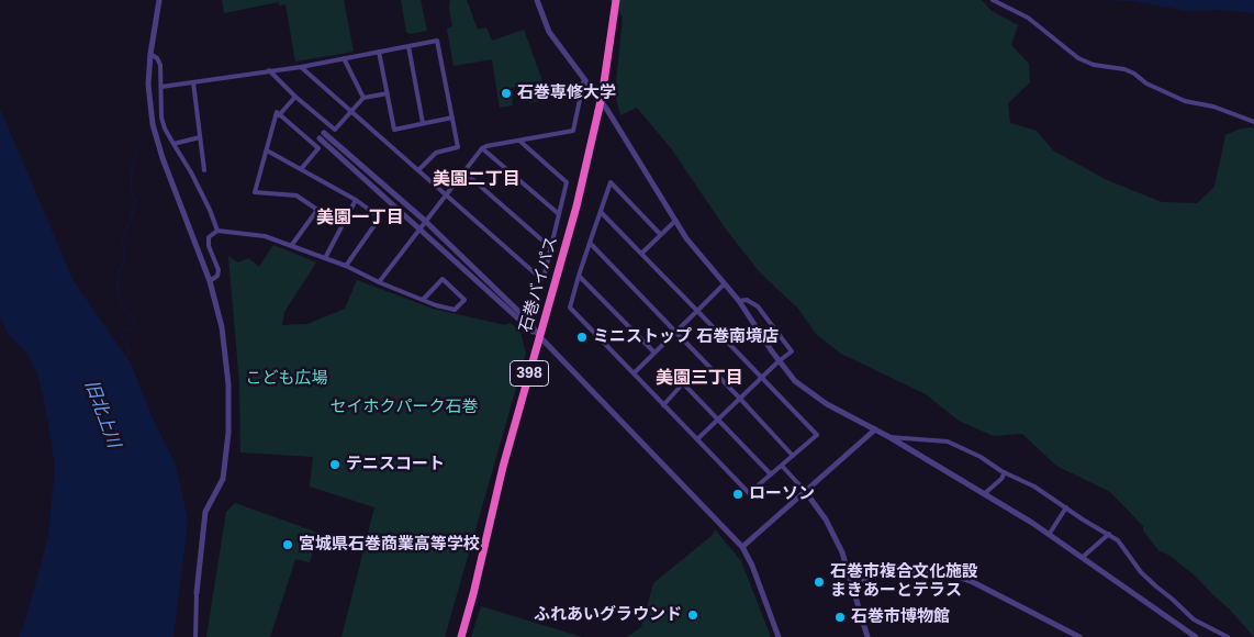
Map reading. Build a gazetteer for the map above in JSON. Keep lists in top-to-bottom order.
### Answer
{
  "streets": {
    "highway": ["石巻バイパス", "398"]
  },
  "districts": ["美園二丁目", "美園一丁目", "美園三丁目"],
  "water": ["旧北上川"],
  "parks": ["こども広場", "セイホクパーク石巻"],
  "places": [
    "石巻専修大学",
    "ミニストップ 石巻南境店",
    "テニスコート",
    "ローソン",
    "宮城県石巻商業高等学校",
    "石巻市複合文化施設 まきあーとテラス",
    "ふれあいグラウンド",
    "石巻市博物館"
  ]
}
